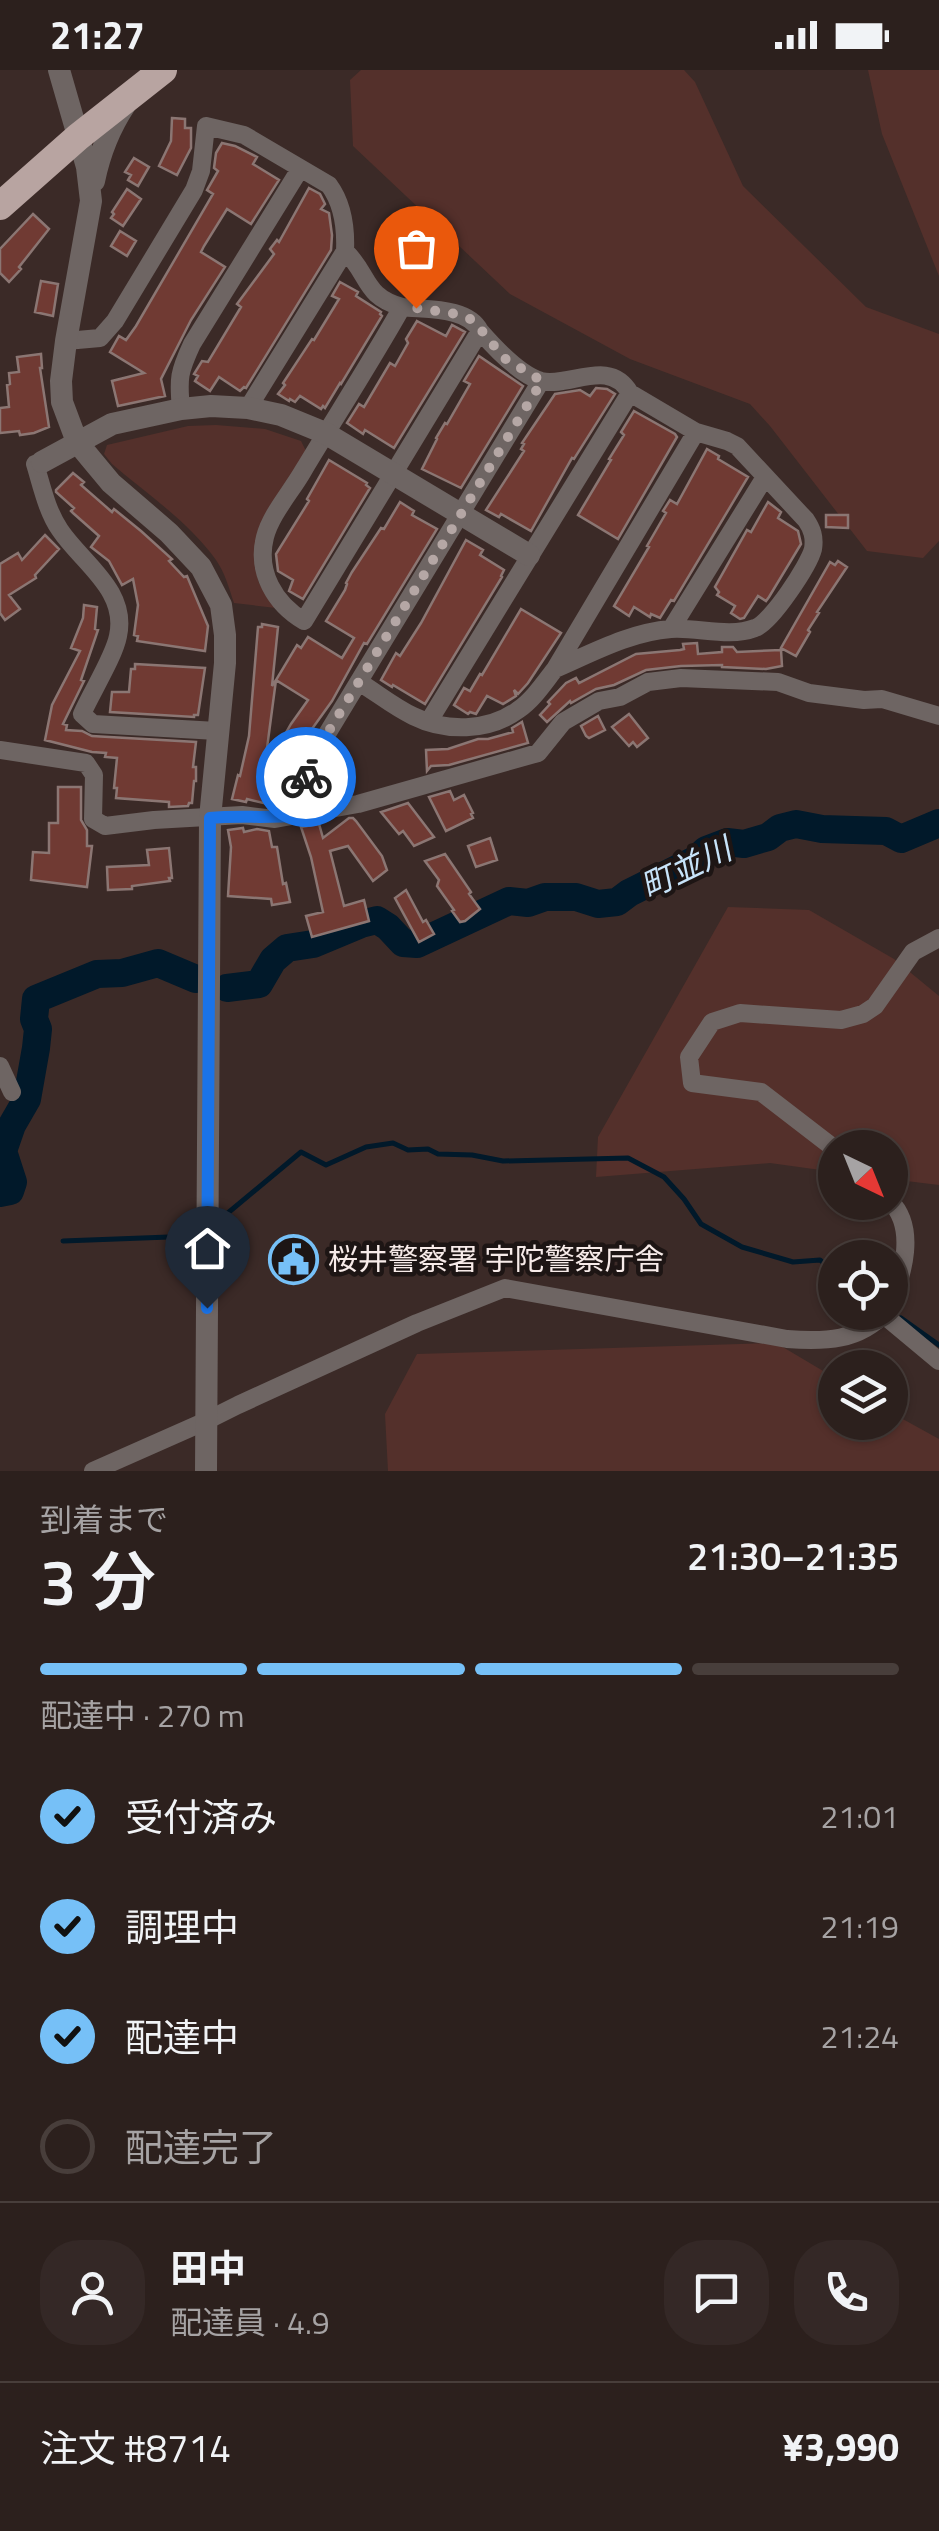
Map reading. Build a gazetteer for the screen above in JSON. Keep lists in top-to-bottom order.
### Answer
{
  "water": ["町並川"],
  "places": {
    "public building": ["桜井警察署 宇陀警察庁舎"]
  },
  "north": "bottom right",
  "page": {
    "status": "21:27",
    "heading": ["3 分", "到着まで", "21:30–21:35"],
    "panel": [
      "田中",
      "配達員 · 4.9",
      "注文 #8714",
      "¥3,990"
    ],
    "bar": "配達中 · 270 m",
    "list": [
      ["受付済み", "21:01"],
      ["調理中", "21:19"],
      ["配達中", "21:24"],
      "配達完了"
    ]
  }
}
